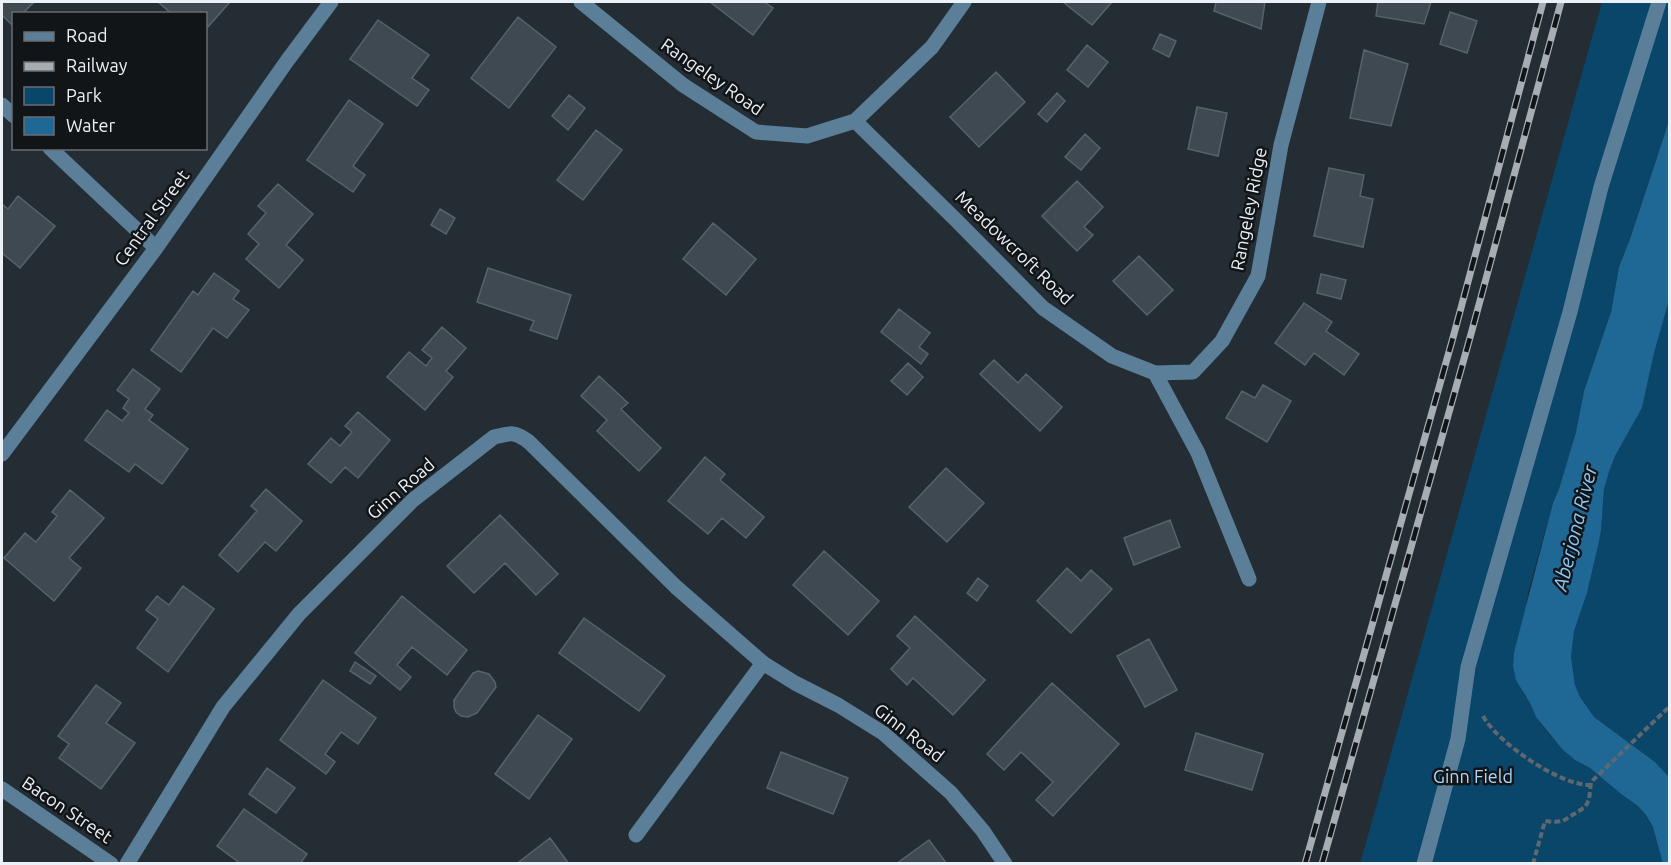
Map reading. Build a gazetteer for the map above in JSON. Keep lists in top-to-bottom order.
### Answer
{
  "streets": {
    "street": [
      "Rangeley Road",
      "Rangeley Ridge",
      "Central Street",
      "Meadowcroft Road",
      "Ginn Road",
      "Bacon Street"
    ]
  },
  "crossings": [
    ["Rangeley Road", "Meadowcroft Road"],
    ["Rangeley Ridge", "Meadowcroft Road"]
  ],
  "water": ["Aberjona River"],
  "parks": ["Ginn Field"],
  "legend": [
    "Road",
    "Railway",
    "Park",
    "Water"
  ]
}
